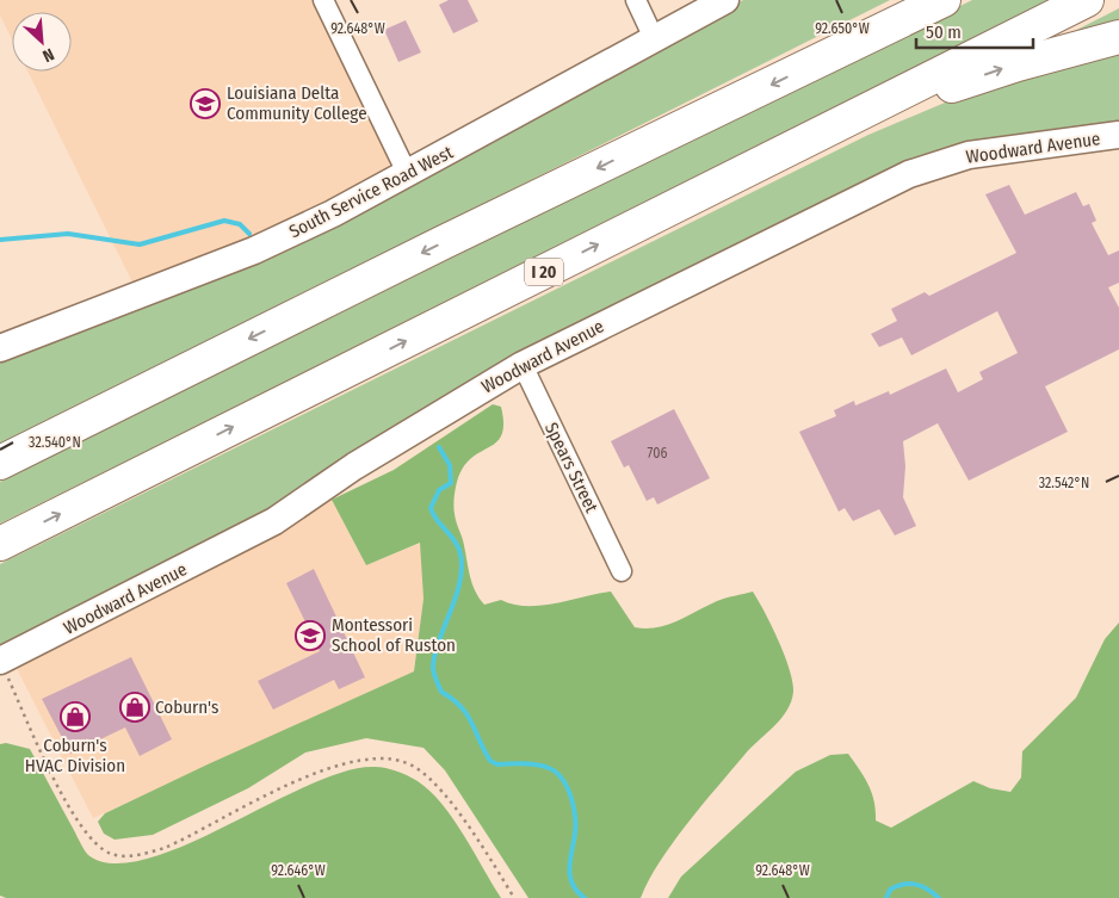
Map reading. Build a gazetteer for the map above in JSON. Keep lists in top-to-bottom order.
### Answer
{
  "streets": {
    "highway": ["I 20"],
    "main road": ["Woodward Avenue", "South Service Road West"],
    "street": ["Spears Street"]
  },
  "crossings": [
    ["Woodward Avenue", "Spears Street"]
  ],
  "places": {
    "school or university": ["Louisiana Delta Community College", "Montessori School of Ruston"],
    "shop": ["Coburn's", "Coburn's HVAC Division"]
  },
  "house_numbers": ["706"],
  "scale_bar": "50 m",
  "north": "bottom right",
  "coordinates": [
    "92.648°W",
    "92.650°W",
    "32.540°N",
    "32.542°N",
    "92.646°W"
  ]
}
